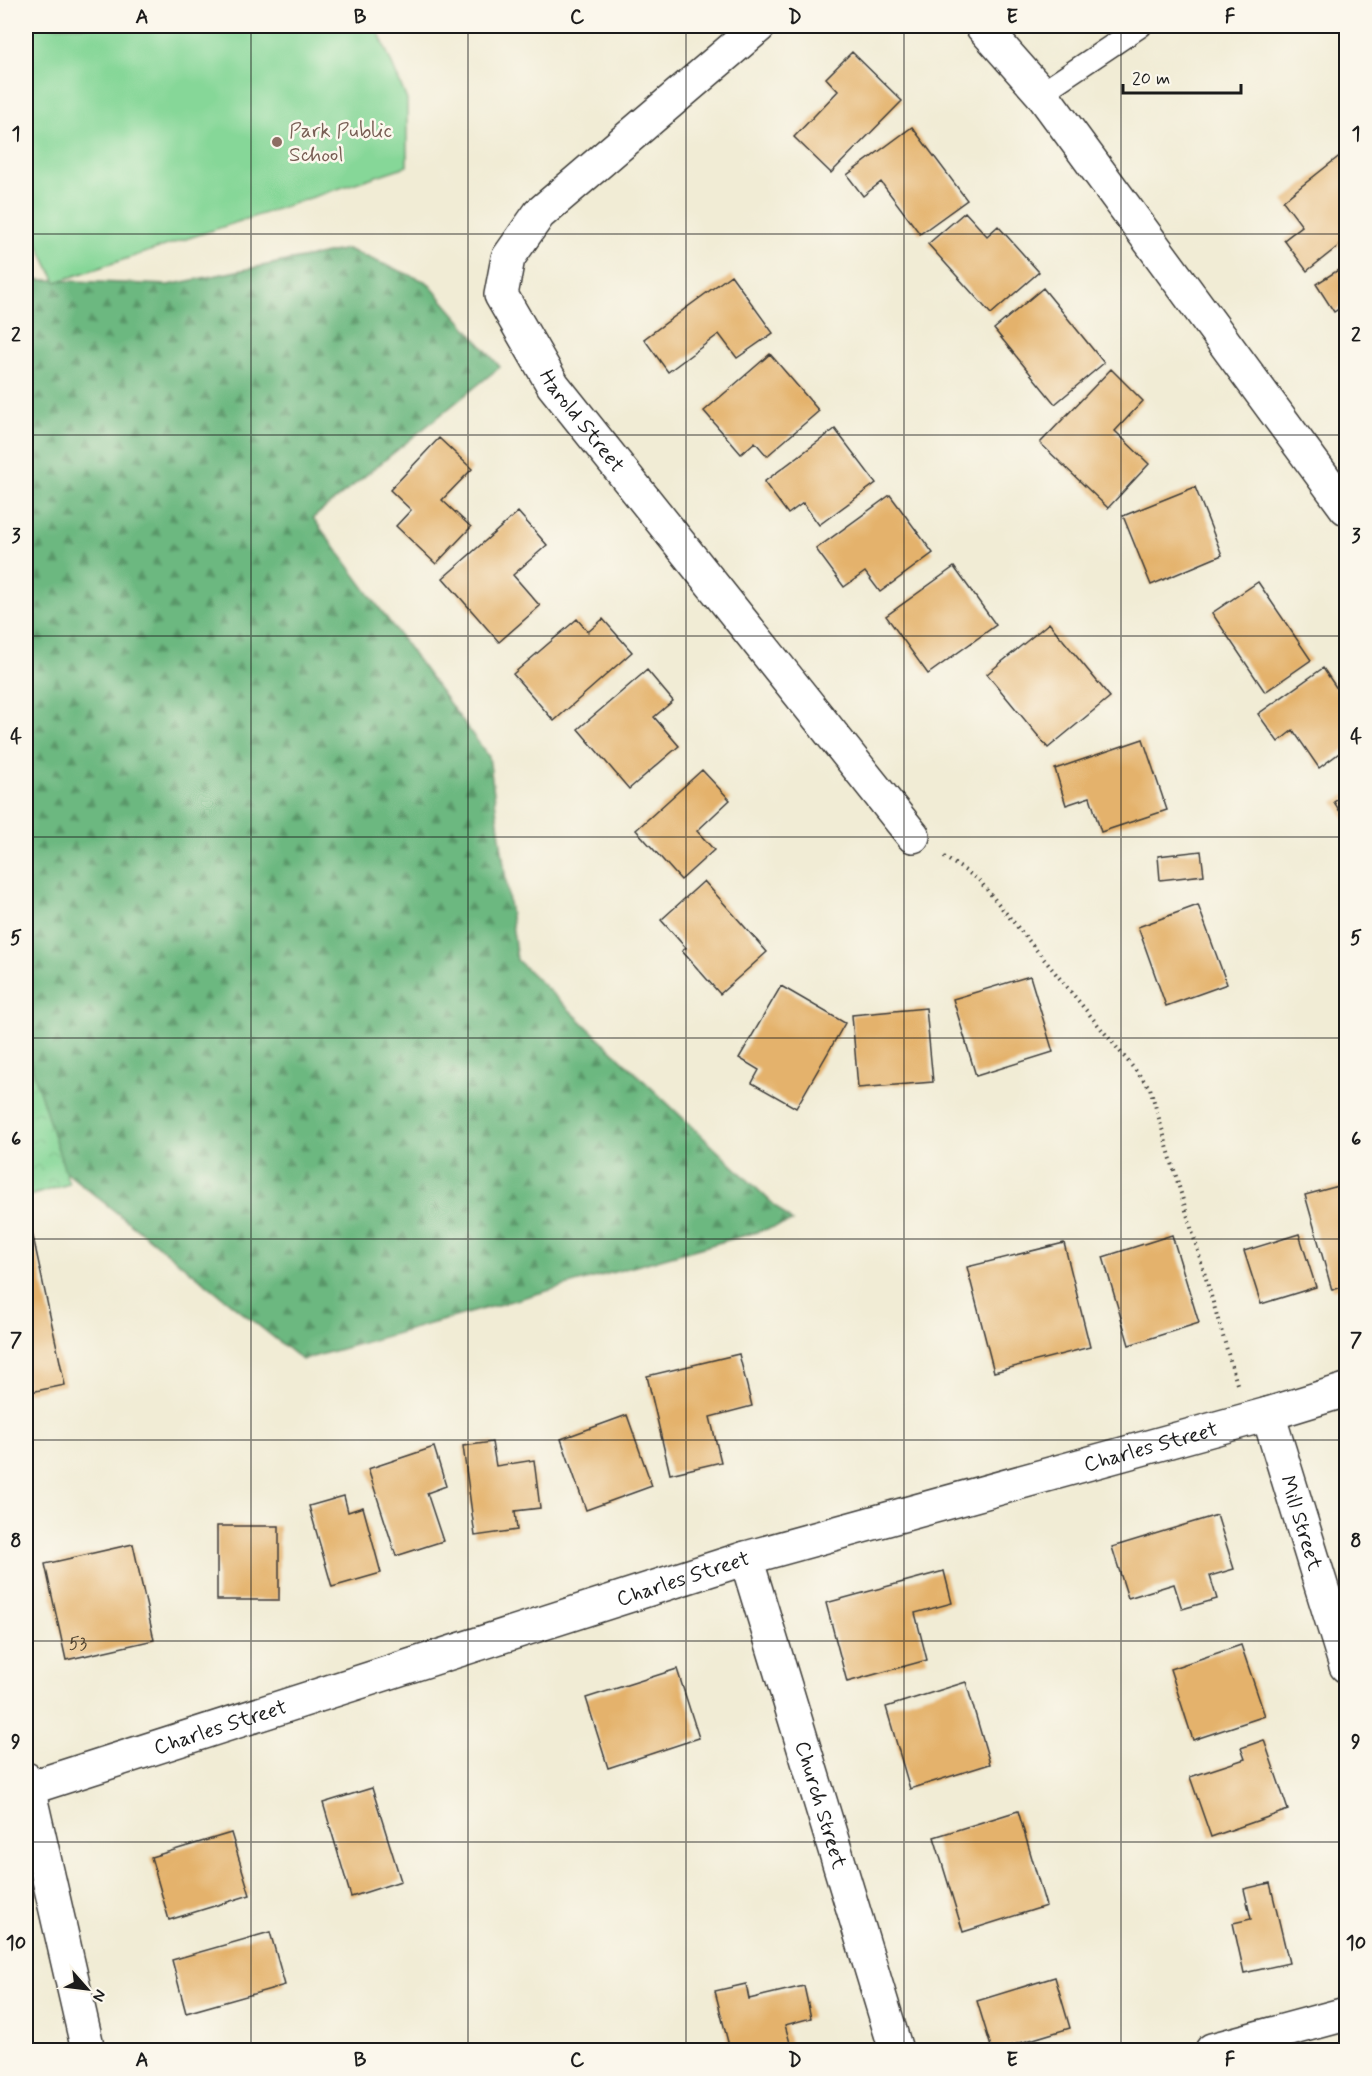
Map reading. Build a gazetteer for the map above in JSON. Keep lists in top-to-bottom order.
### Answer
{
  "streets": {
    "street": [
      "Harold Street",
      "Charles Street",
      "Mill Street",
      "Church Street"
    ]
  },
  "crossings": [
    ["Charles Street", "Mill Street"],
    ["Charles Street", "Church Street"]
  ],
  "places": ["Park Public School"],
  "house_numbers": ["53"],
  "scale_bar": "20 m",
  "north": "bottom right",
  "grid": {
    "columns": [
      "A",
      "B",
      "C",
      "D",
      "E",
      "F"
    ],
    "rows": [
      "1",
      "2",
      "3",
      "4",
      "5",
      "6",
      "7",
      "8",
      "9",
      "10"
    ]
  }
}
